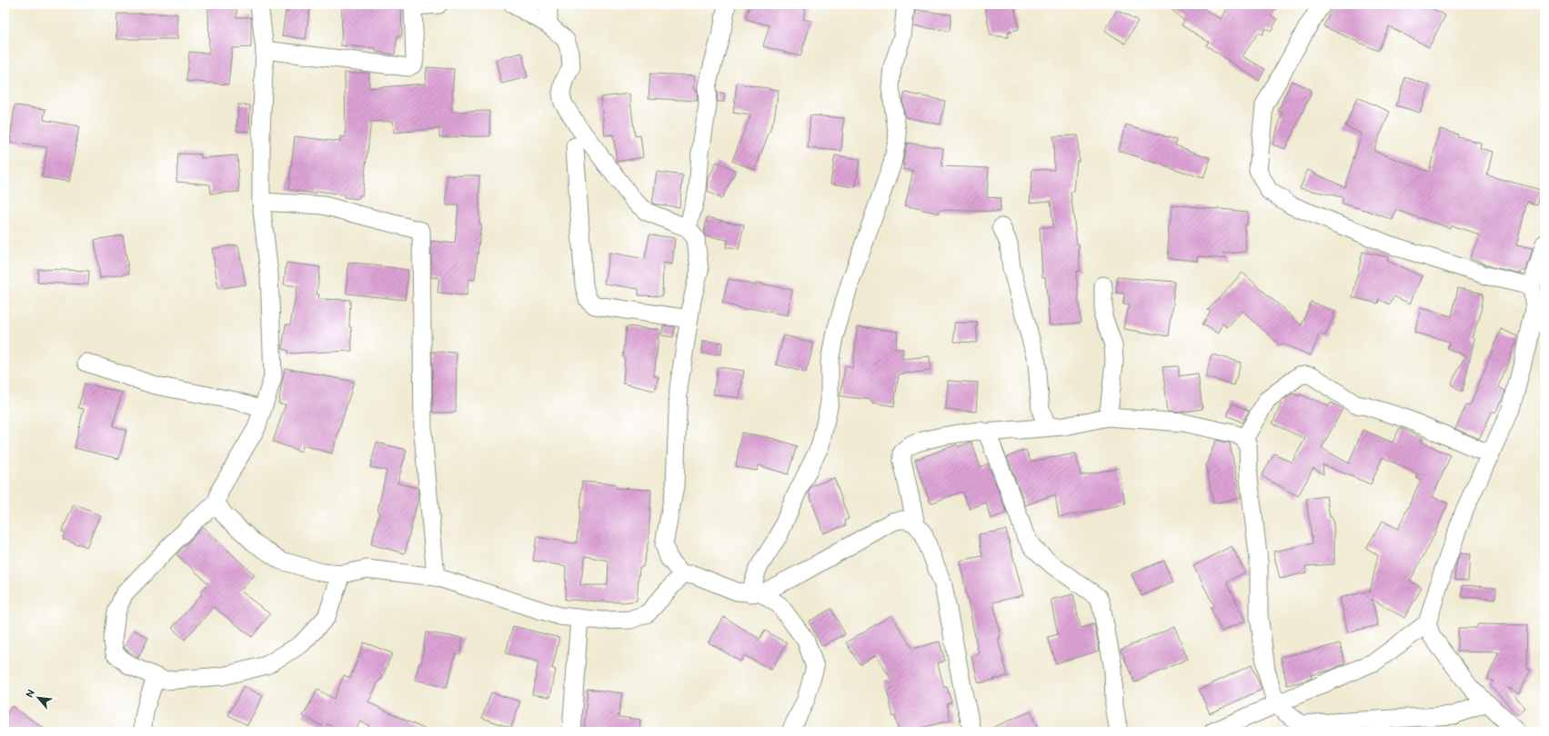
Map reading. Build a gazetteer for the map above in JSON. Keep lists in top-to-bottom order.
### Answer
{
  "north": "top left"
}
